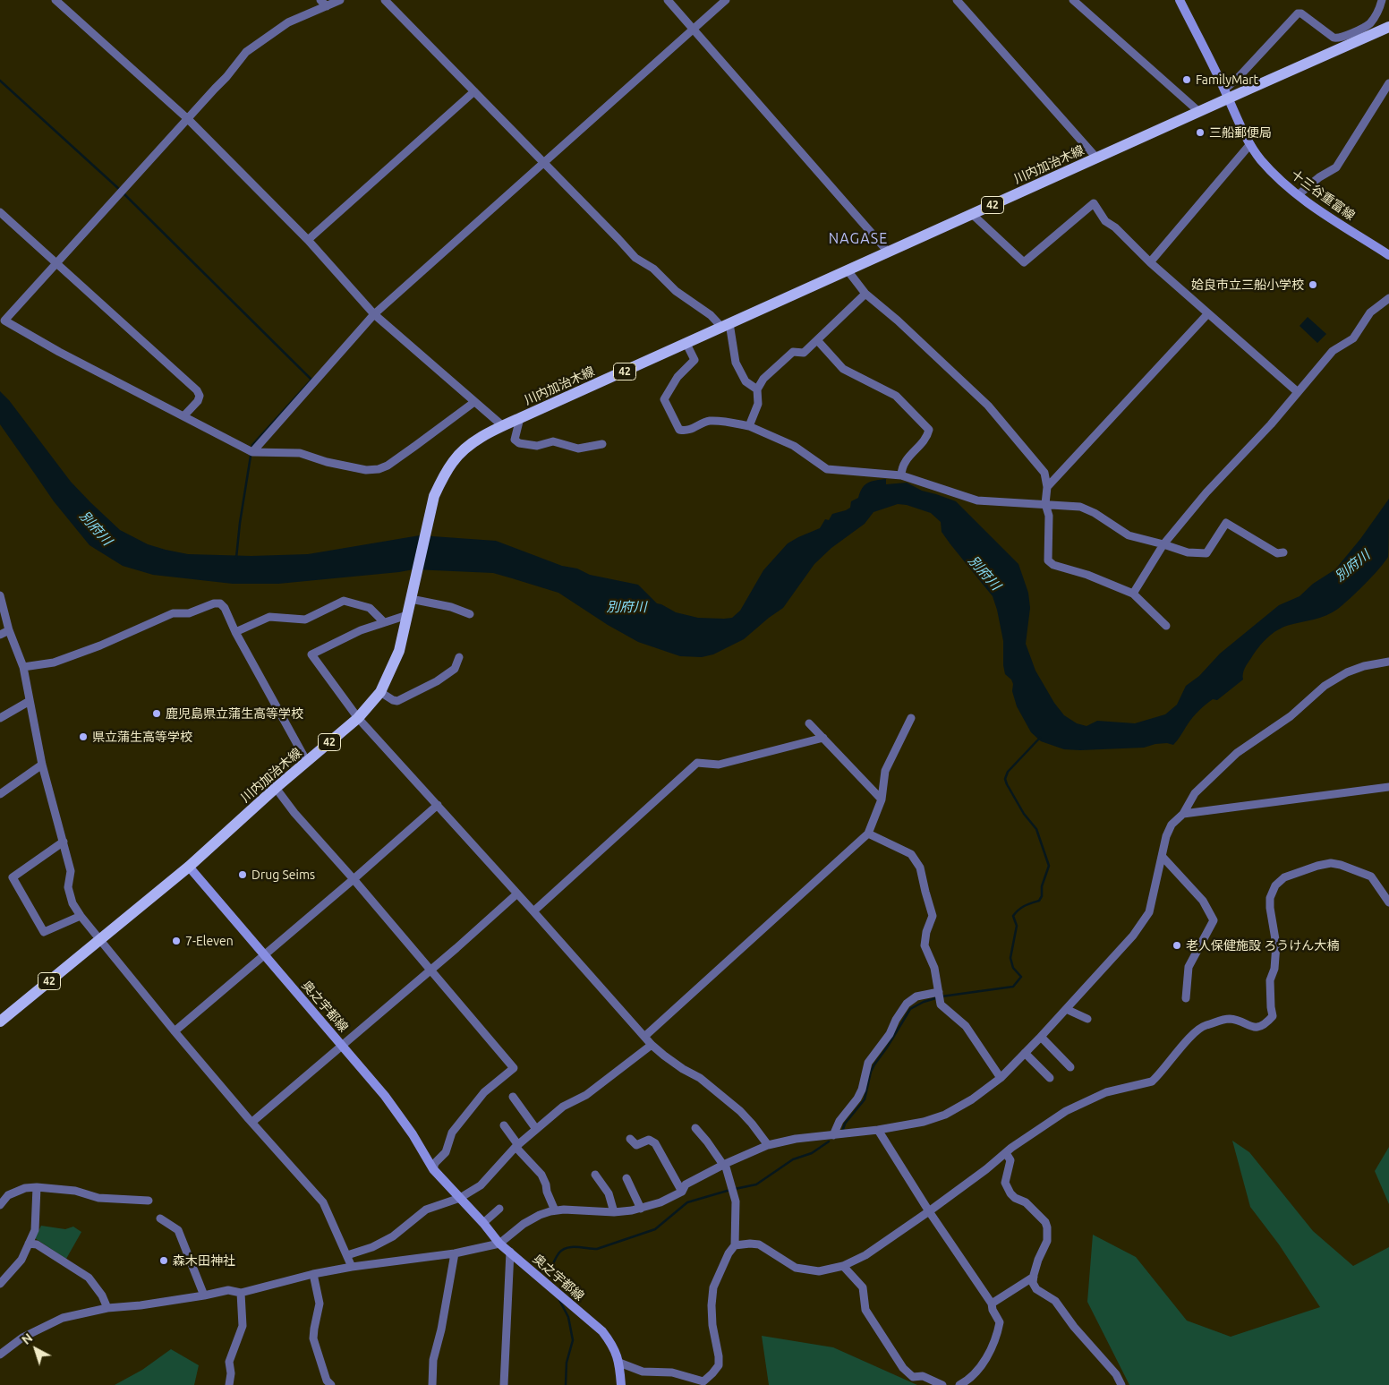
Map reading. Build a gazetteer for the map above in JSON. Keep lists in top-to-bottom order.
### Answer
{
  "streets": {
    "main road": ["川内加治木線", "42"],
    "street": ["十三谷重富線", "奥之宇都線"]
  },
  "crossings": [
    ["川内加治木線", "十三谷重富線"],
    ["川内加治木線", "奥之宇都線"]
  ],
  "districts": ["NAGASE"],
  "water": ["別府川"],
  "places": [
    "FamilyMart",
    "三船郵便局",
    "姶良市立三船小学校",
    "鹿児島県立蒲生高等学校",
    "県立蒲生高等学校",
    "Drug Seims",
    "7-Eleven",
    "老人保健施設 ろうけん大楠",
    "森木田神社"
  ],
  "north": "top left"
}
